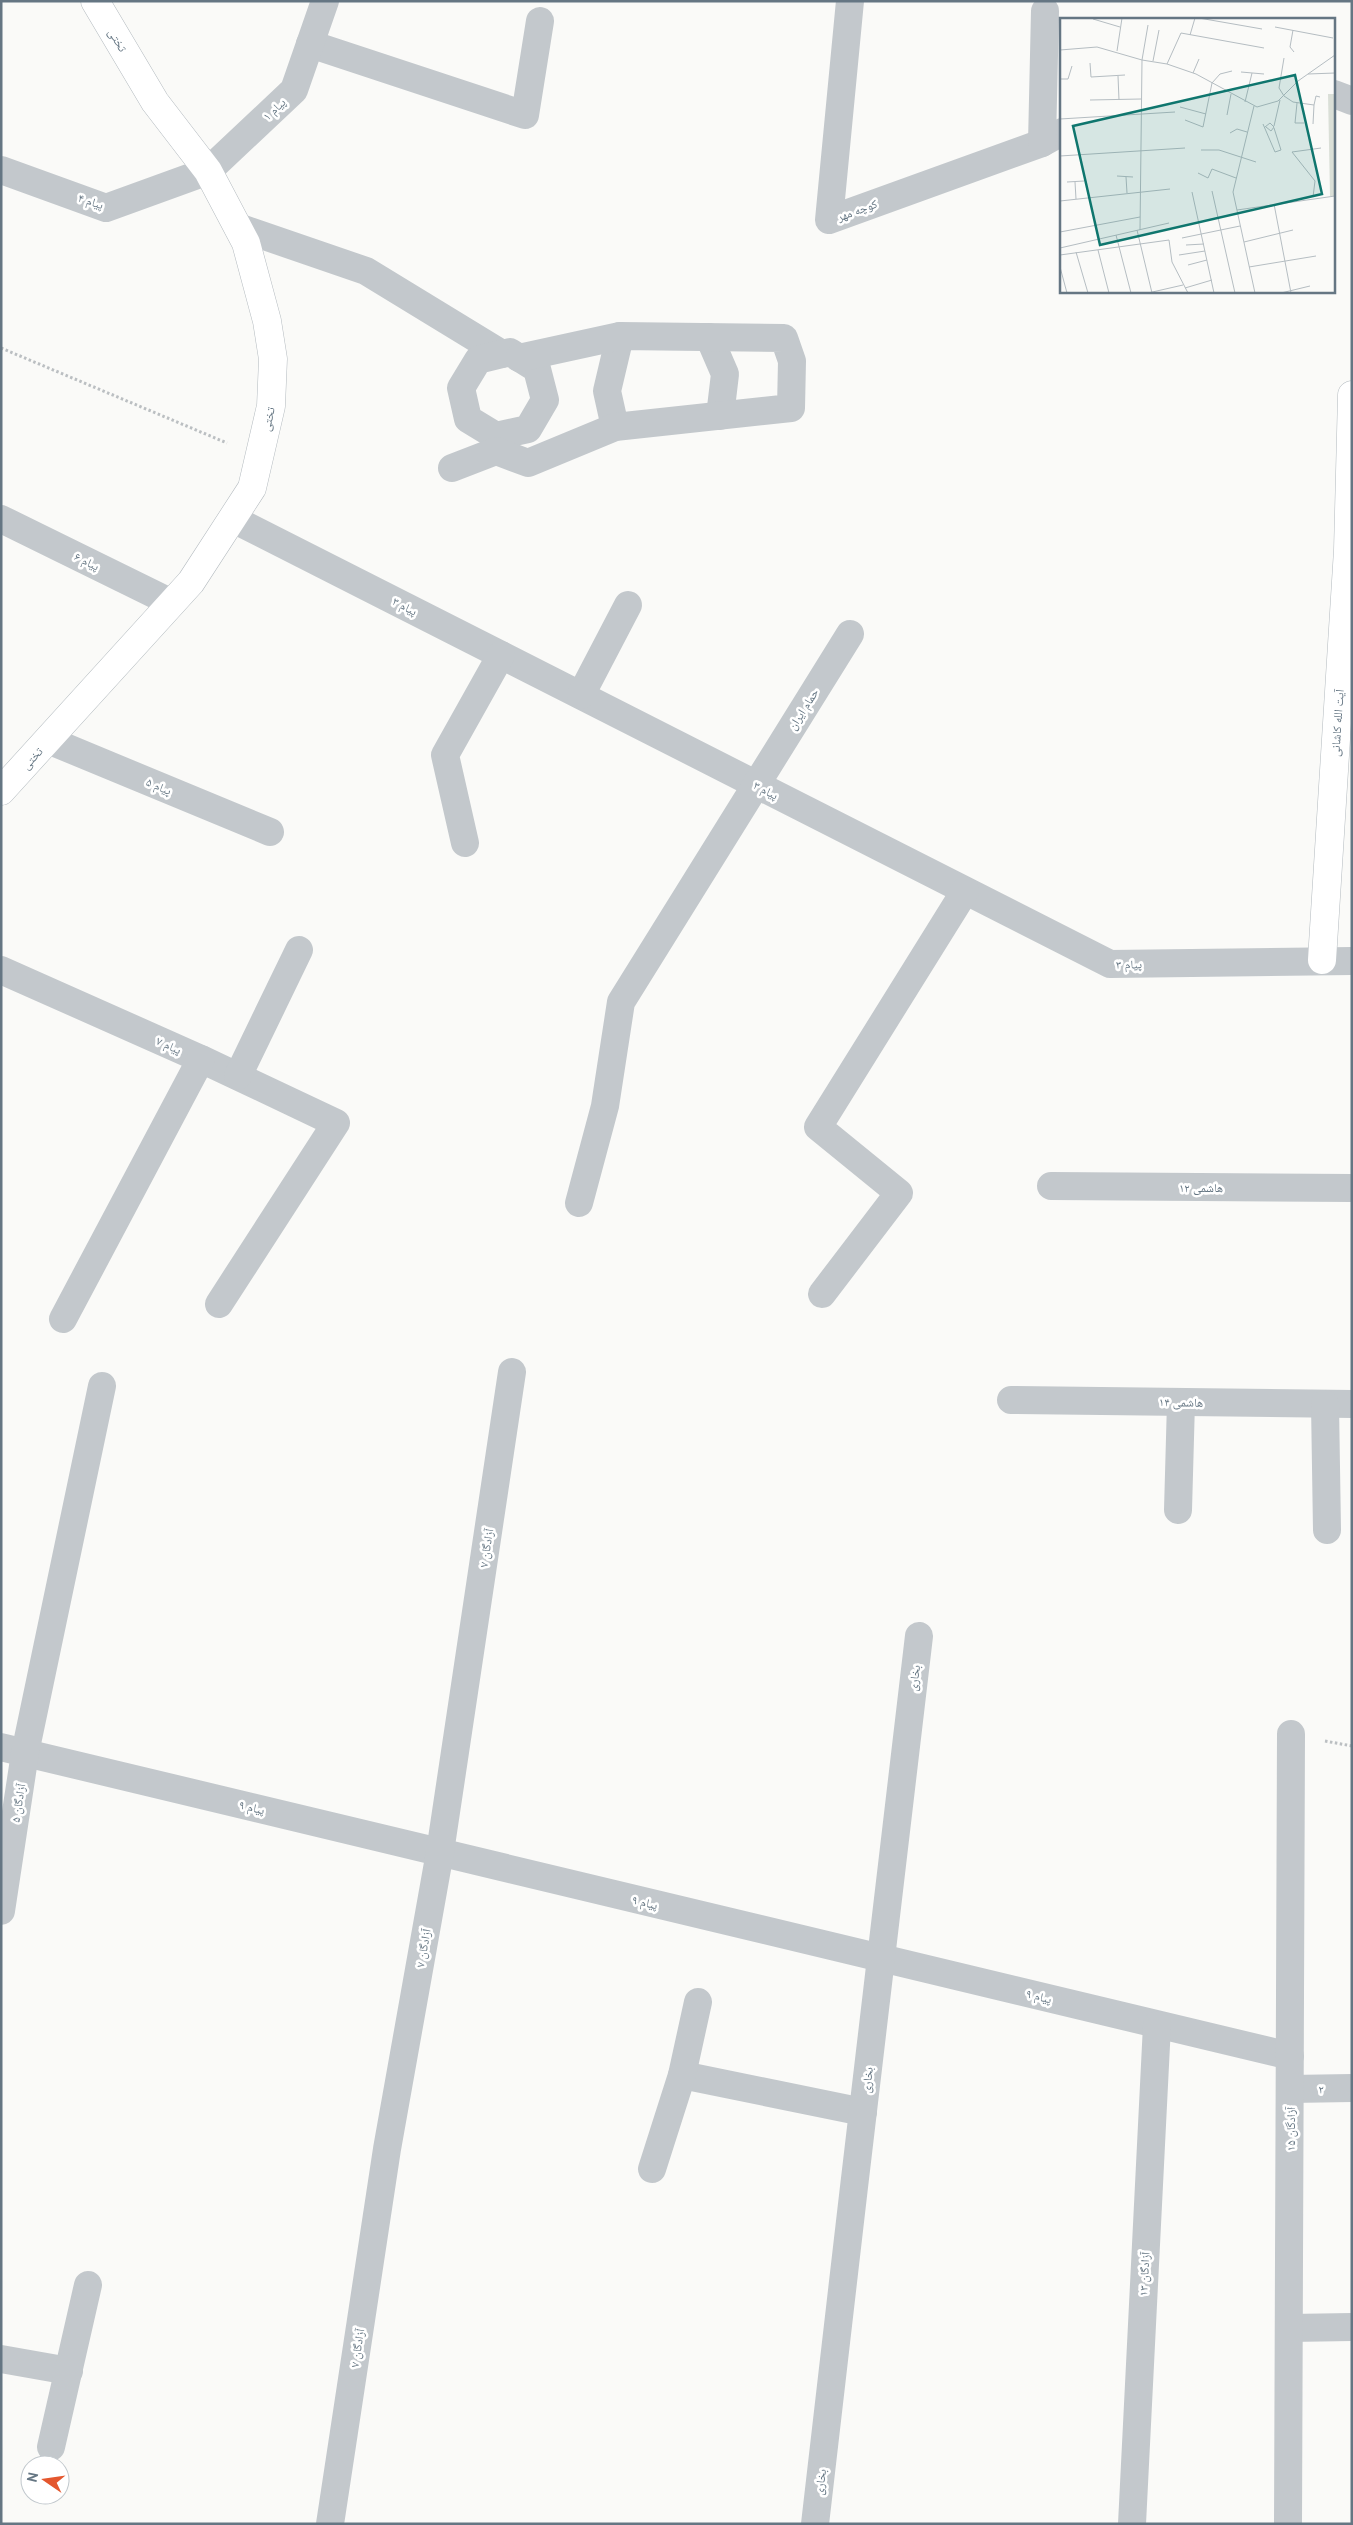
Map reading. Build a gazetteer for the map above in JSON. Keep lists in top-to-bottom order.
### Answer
{
  "streets": {
    "street": [
      "تختی",
      "پیام ۱",
      "پیام ۴",
      "کوچه مهر",
      "پیام ۶",
      "پيام ۳",
      "حمام ایران",
      "آیت الله کاشانی",
      "پیام ۵",
      "پیام ۷",
      "هاشمی ۱۲",
      "هاشمی ۱۴",
      "آزادگان ۷",
      "بخاری",
      "آزادگان ۵",
      "پیام ۹",
      "۲",
      "آزادگان ۱۵",
      "آزادگان ۱۳"
    ]
  },
  "crossings": [
    ["تختی", "پیام ۱"],
    ["تختی", "پیام ۴"],
    ["تختی", "پیام ۶"],
    ["تختی", "پيام ۳"],
    ["تختی", "پیام ۵"],
    ["پیام ۱", "پیام ۴"],
    ["پيام ۳", "حمام ایران"],
    ["پيام ۳", "آیت الله کاشانی"],
    ["آزادگان ۷", "پیام ۹"],
    ["بخاری", "پیام ۹"],
    ["آزادگان ۵", "پیام ۹"],
    ["پیام ۹", "آزادگان ۱۵"],
    ["پیام ۹", "آزادگان ۱۳"],
    ["۲", "آزادگان ۱۵"]
  ],
  "north": "left"
}
